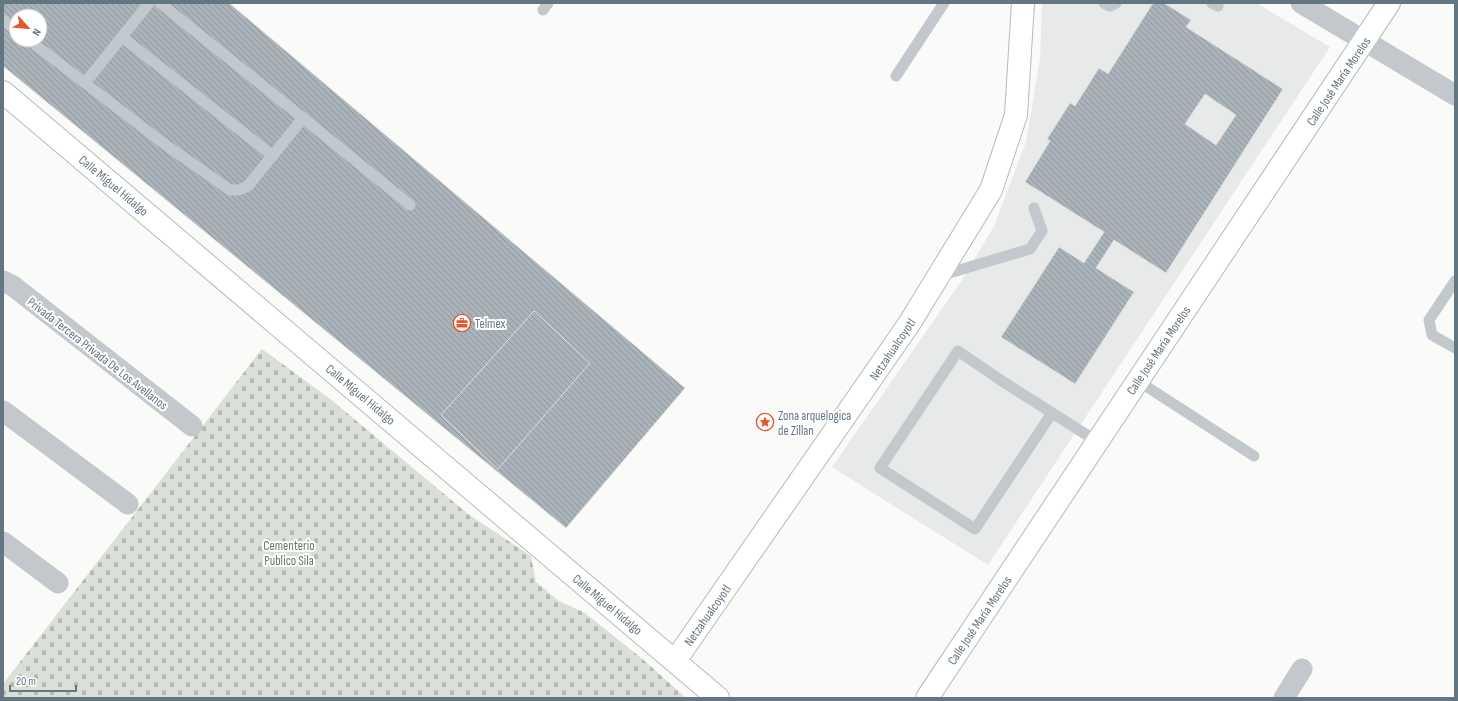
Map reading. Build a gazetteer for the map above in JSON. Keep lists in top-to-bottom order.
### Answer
{
  "streets": {
    "street": [
      "Calle José María Morelos",
      "Calle Míguel Hidalgo",
      "Netzahualcoyotl",
      "Privada Tercera Privada De Los Avellanos"
    ]
  },
  "crossings": [
    ["Calle Míguel Hidalgo", "Netzahualcoyotl"]
  ],
  "parks": ["Cementerio Publico Sila"],
  "places": {
    "office": ["Telmex"],
    "place": ["Zona arquelogica de Zillan"]
  },
  "scale_bar": "20 m",
  "north": "bottom right"
}
